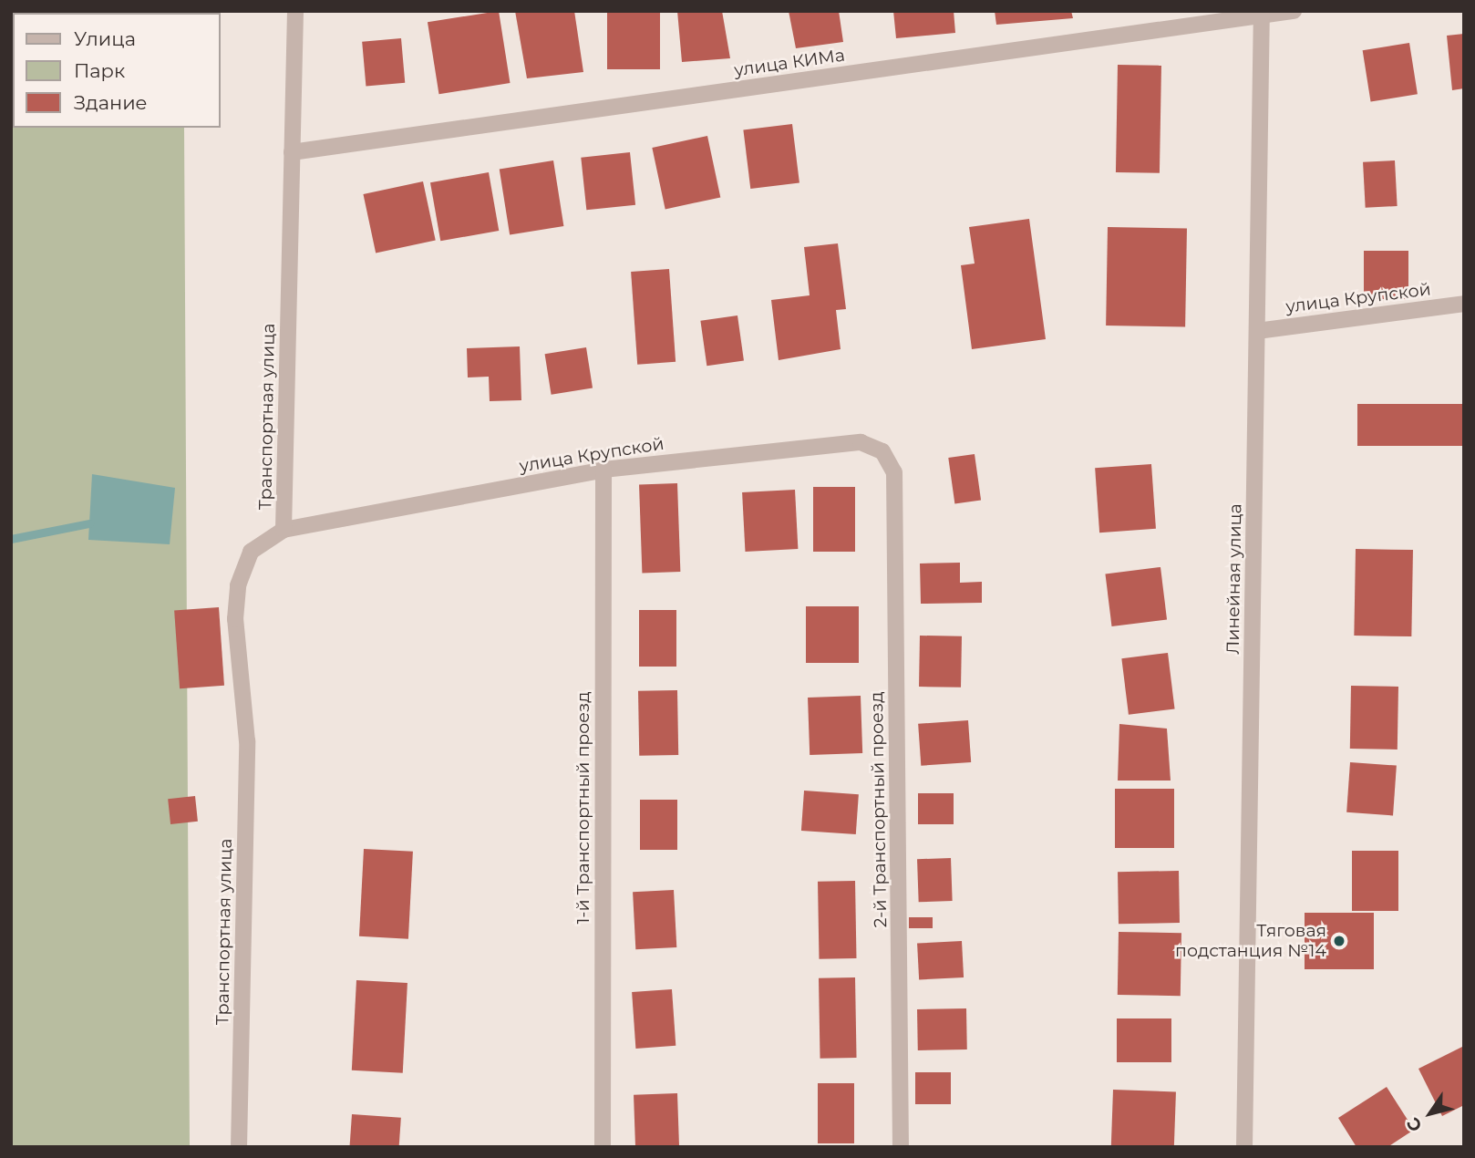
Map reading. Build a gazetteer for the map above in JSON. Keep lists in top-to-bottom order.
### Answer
{
  "streets": {
    "street": [
      "улица КИМа",
      "улица Крупской",
      "Транспортная улица",
      "Линейная улица",
      "1-й Транспортный проезд",
      "2-й Транспортный проезд"
    ]
  },
  "crossings": [
    ["улица КИМа", "Транспортная улица"],
    ["улица КИМа", "Линейная улица"],
    ["улица Крупской", "Транспортная улица"],
    ["улица Крупской", "Линейная улица"],
    ["улица Крупской", "1-й Транспортный проезд"],
    ["улица Крупской", "2-й Транспортный проезд"]
  ],
  "places": ["Тяговая подстанция №14"],
  "legend": ["Улица", "Парк", "Здание"],
  "north": "bottom left"
}
